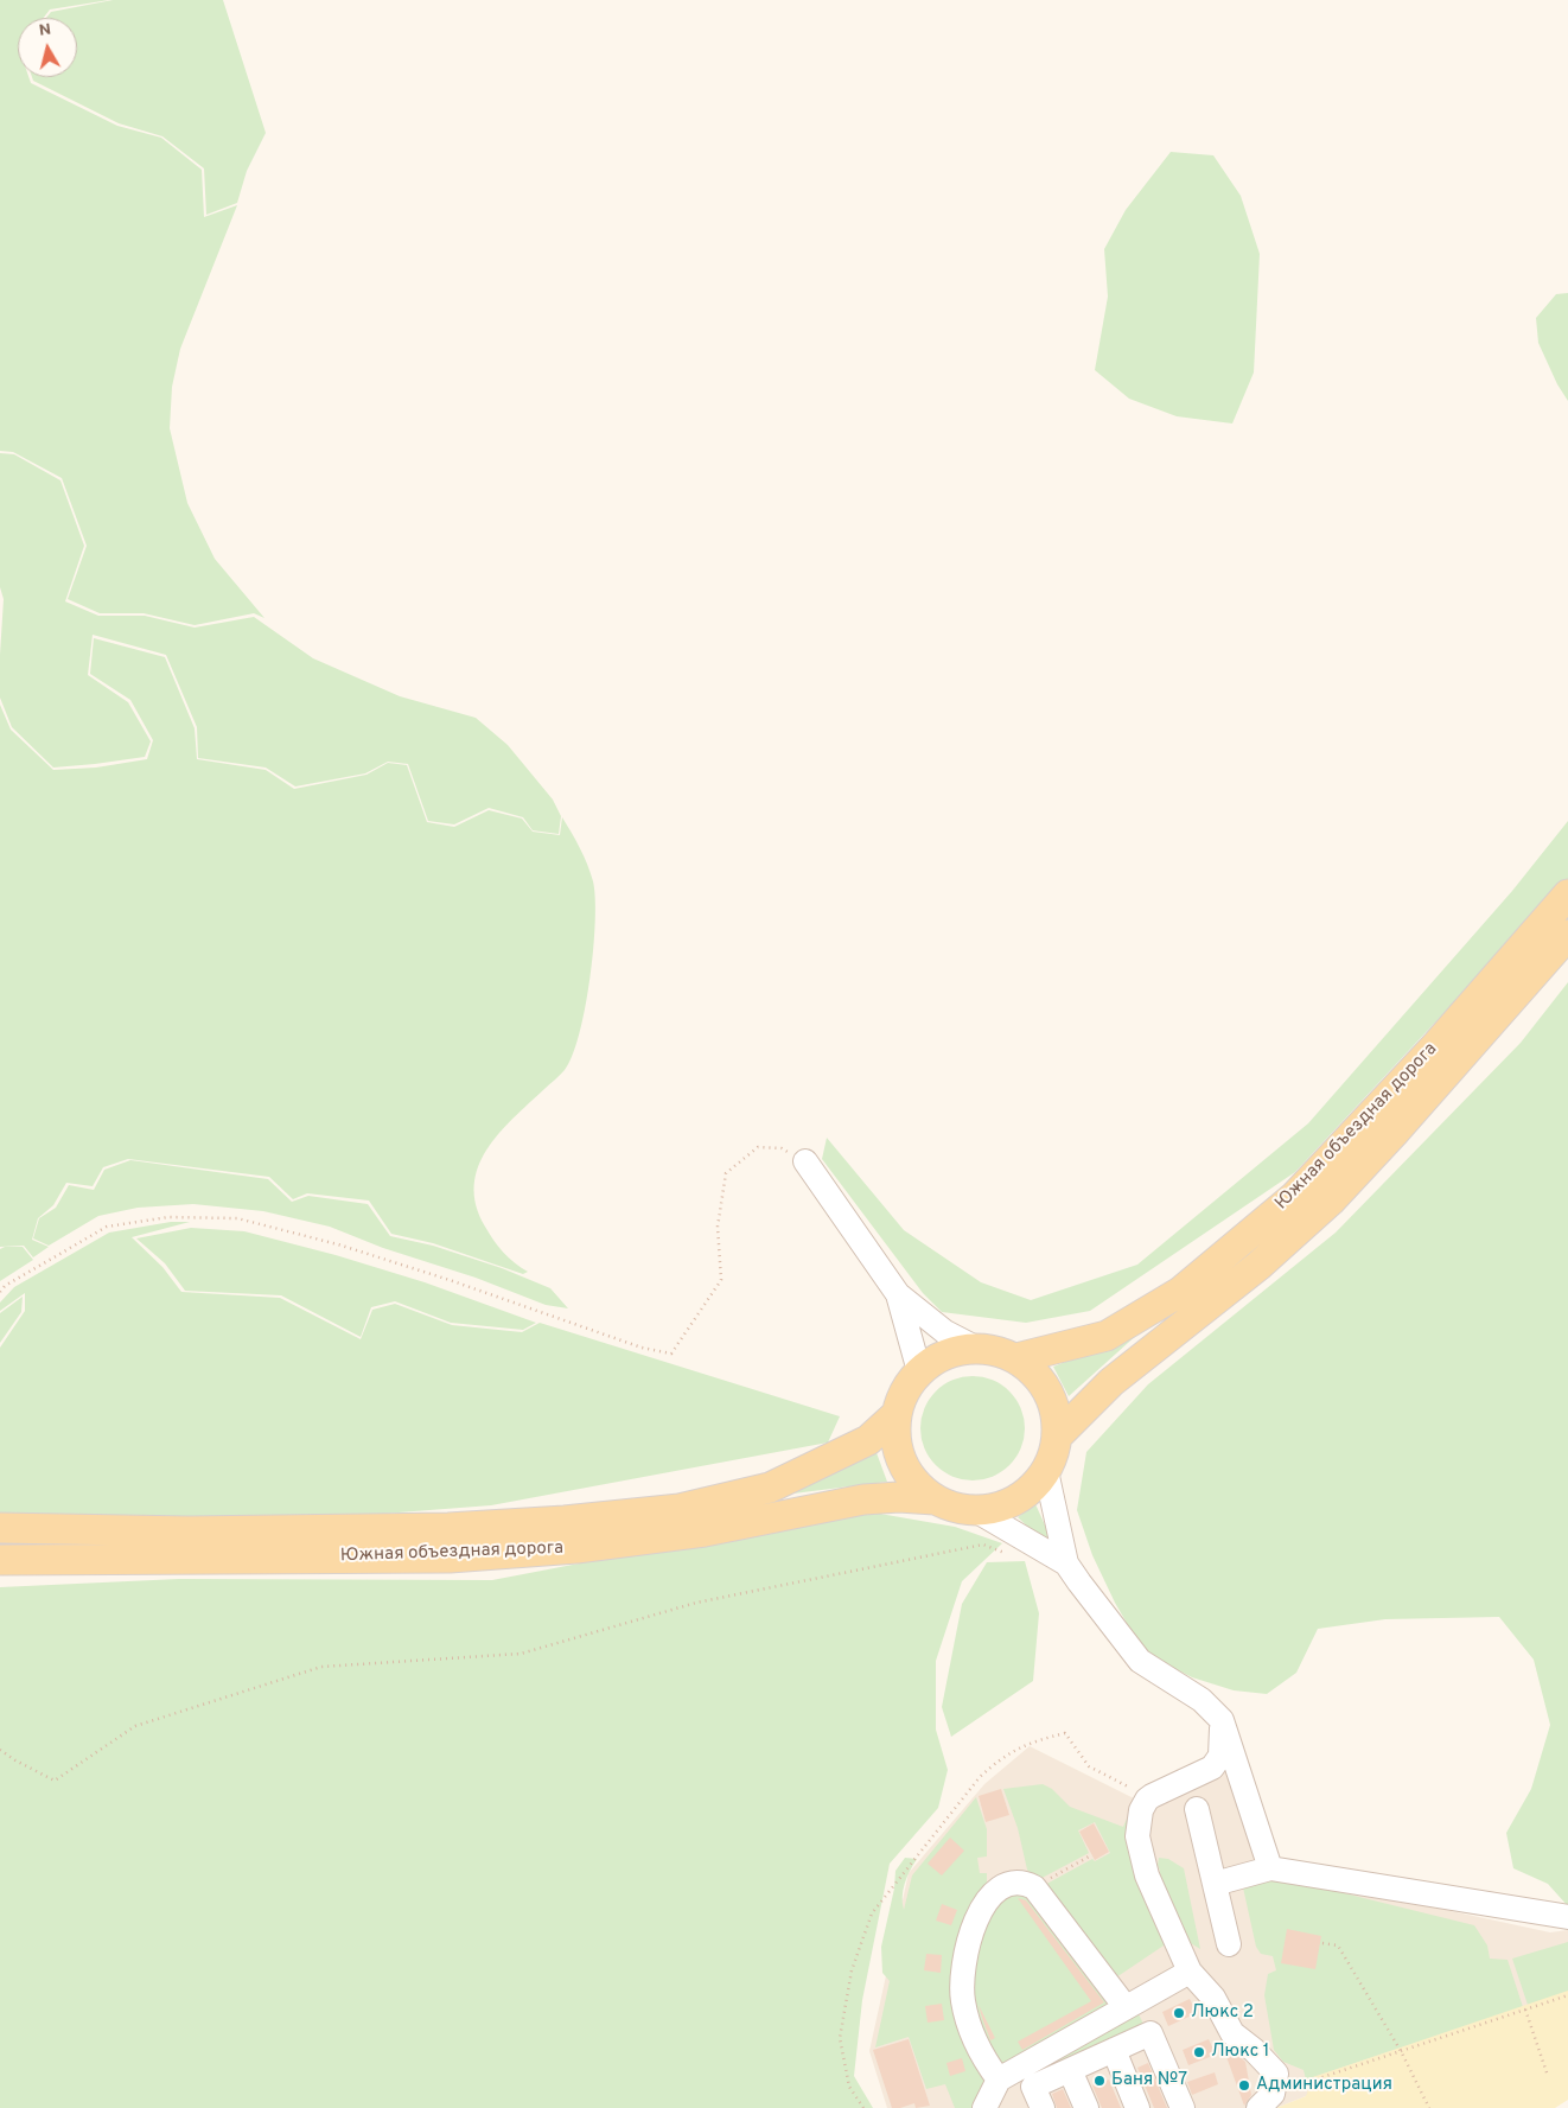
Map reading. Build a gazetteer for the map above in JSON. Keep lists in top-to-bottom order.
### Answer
{
  "streets": {
    "main road": ["Южная объездная дорога"]
  },
  "places": [
    "Люкс 2",
    "Люкс 1",
    "Баня №7",
    "Администрация"
  ],
  "north": "top"
}
